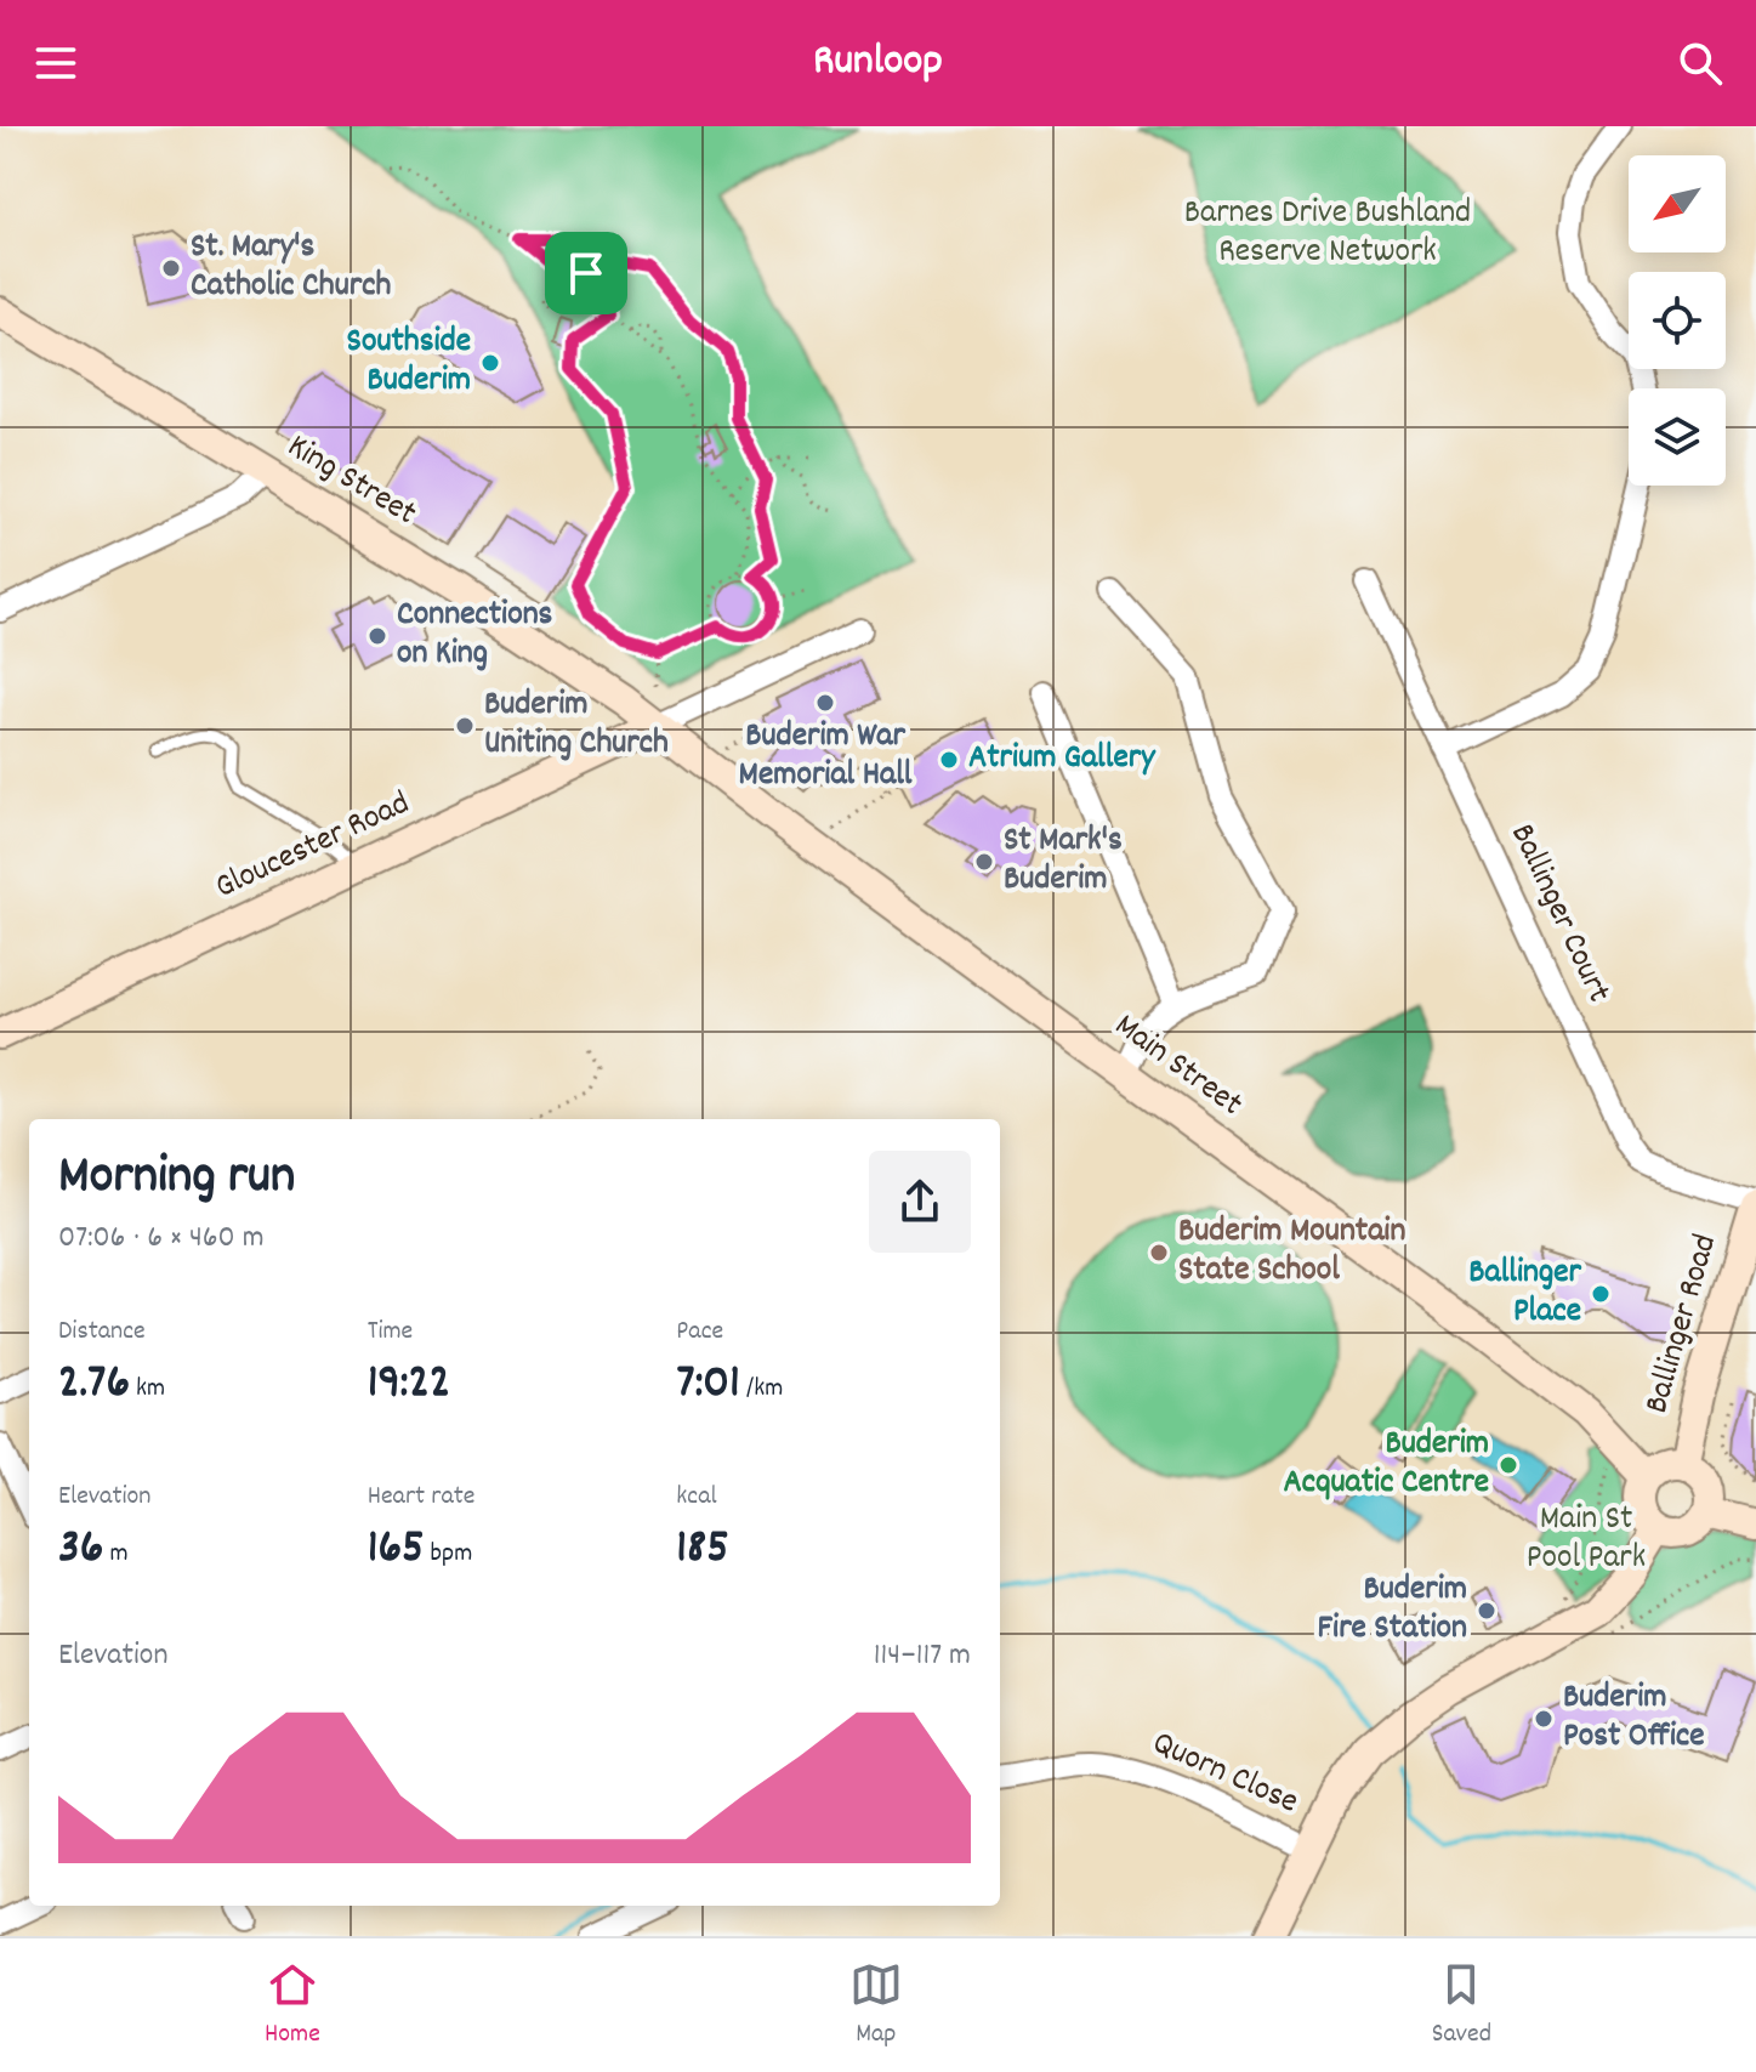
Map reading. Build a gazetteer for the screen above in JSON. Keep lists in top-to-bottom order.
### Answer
{
  "streets": {
    "main road": [
      "King Street",
      "Gloucester Road",
      "Main Street",
      "Ballinger Road"
    ],
    "street": ["Ballinger Court", "Quorn Close"]
  },
  "crossings": [
    ["King Street", "Gloucester Road"],
    ["King Street", "Main Street"],
    ["Gloucester Road", "Main Street"],
    ["Ballinger Court", "Ballinger Road"],
    ["Main Street", "Ballinger Road"]
  ],
  "parks": ["Barnes Drive Bushland Reserve Network", "Main St Pool Park"],
  "places": [
    "St. Mary's Catholic Church",
    "Southside Buderim",
    "Connections on King",
    "Buderim War Memorial Hall",
    "Buderim Uniting Church",
    "Atrium Gallery",
    "St Mark's Buderim",
    "Buderim Mountain State School",
    "Ballinger Place",
    "Buderim Acquatic Centre",
    "Buderim Fire Station",
    "Buderim Post Office"
  ],
  "north": "bottom left",
  "page": {
    "header": "Runloop",
    "heading": ["Morning run", "07:06 · 6 × 460 m"],
    "stats": [
      ["Distance", "2.76 km"],
      ["Time", "19:22"],
      ["Pace", "7:01 /km"],
      ["Elevation", "36 m"],
      ["Heart rate", "165 bpm"],
      ["kcal", "185"]
    ],
    "chart": ["Elevation", "114–117 m"],
    "tabs": ["Home", "Map", "Saved"]
  }
}
